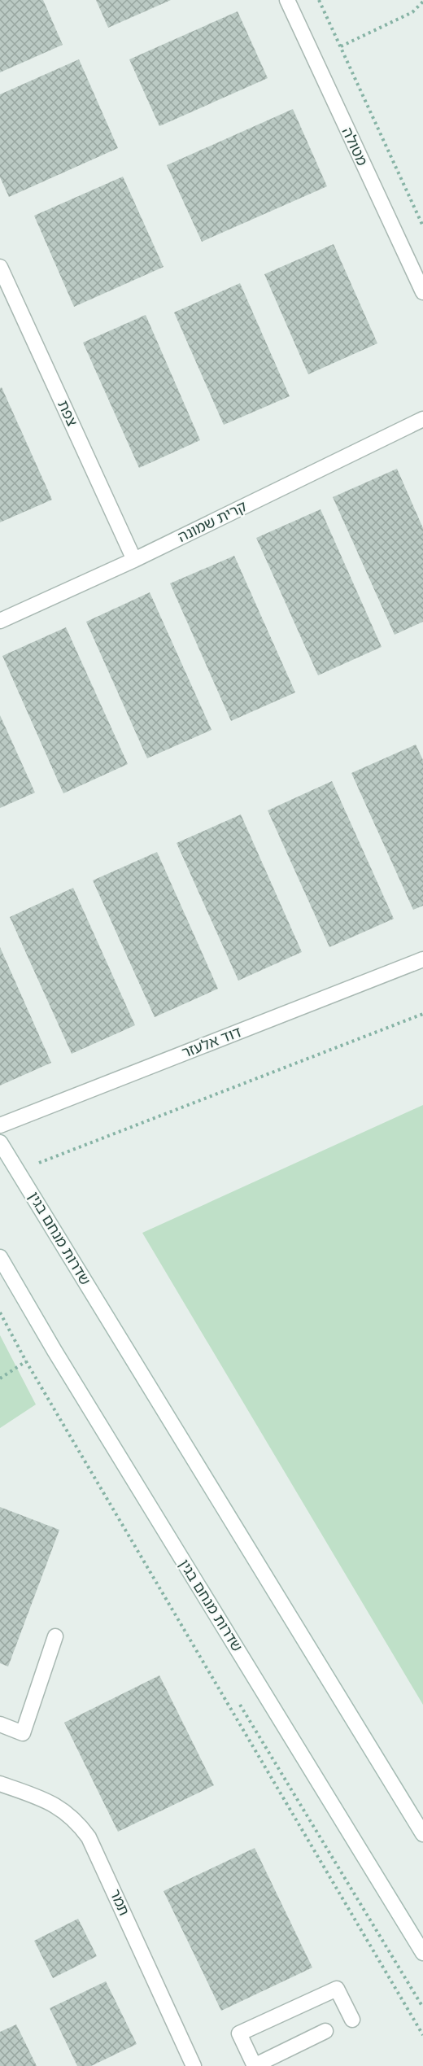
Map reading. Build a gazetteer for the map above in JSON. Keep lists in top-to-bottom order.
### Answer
{
  "streets": {
    "street": [
      "מטולה",
      "צפת",
      "קרית שמונה",
      "דוד אלעזר",
      "שדרות מנחם בגין",
      "תמר"
    ]
  },
  "crossings": [
    ["צפת", "קרית שמונה"]
  ]
}
